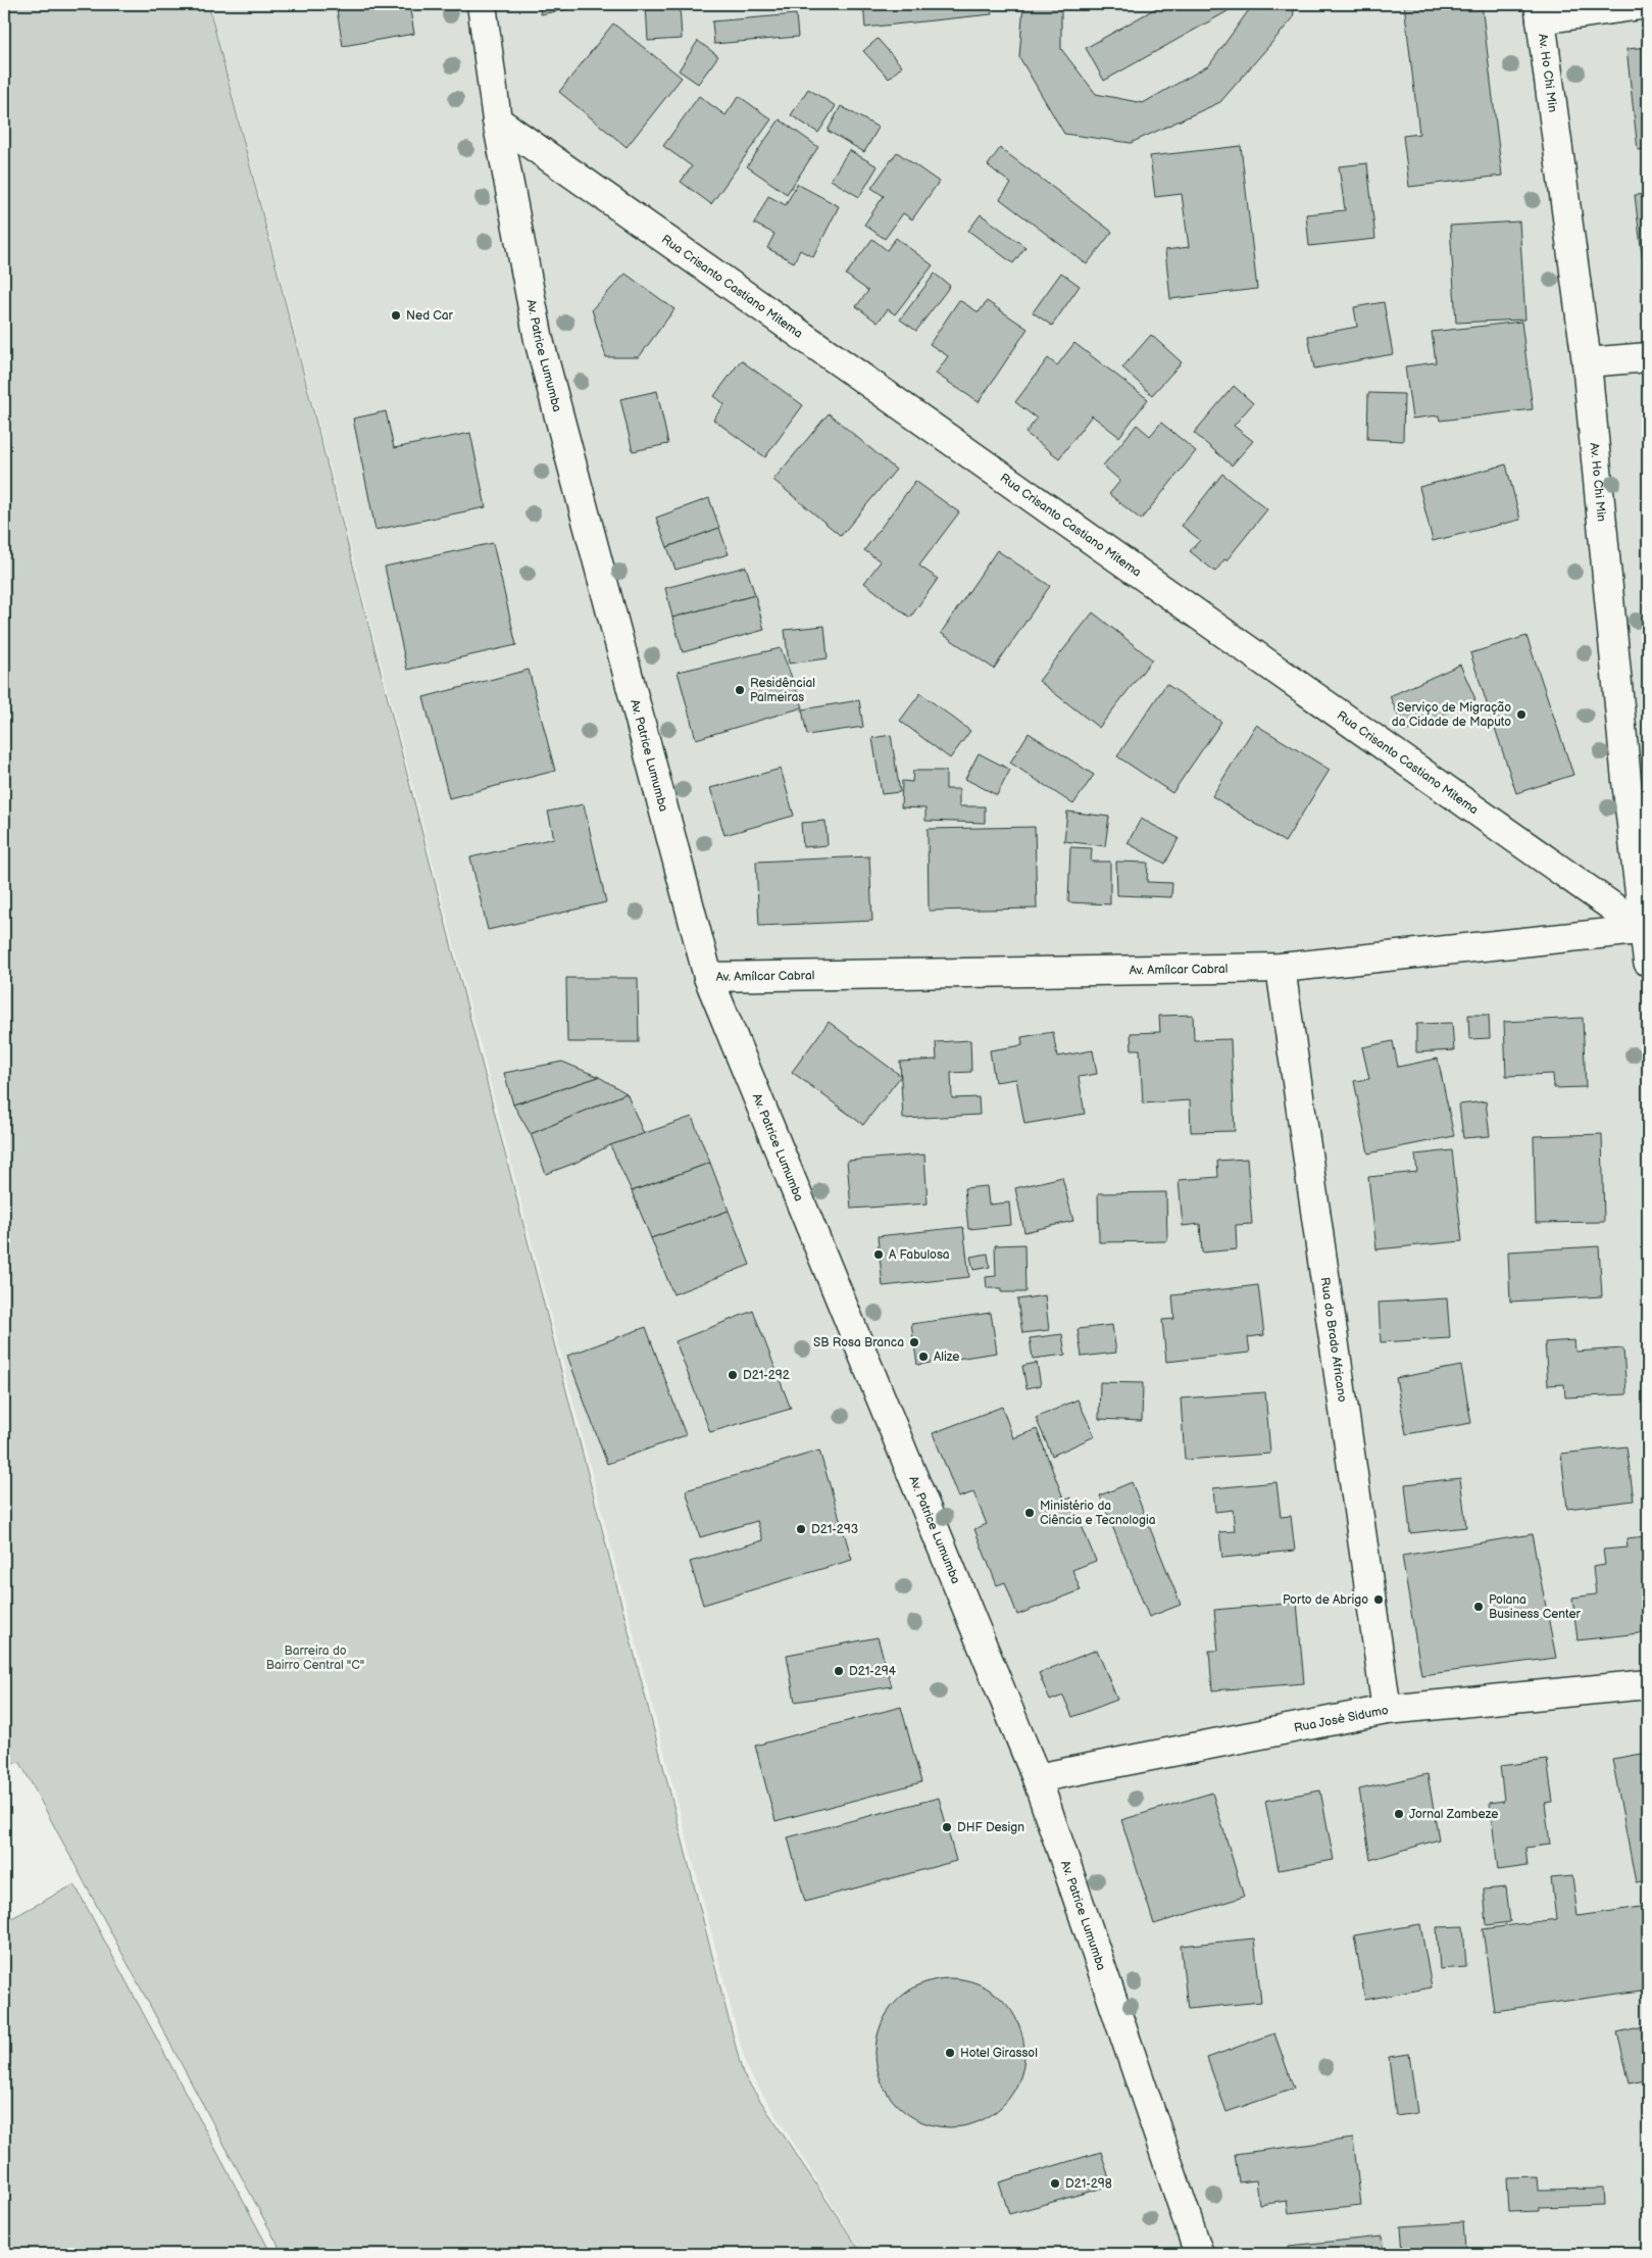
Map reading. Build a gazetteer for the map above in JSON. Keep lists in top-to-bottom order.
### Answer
{
  "streets": {
    "street": [
      "Av. Ho Chi Min",
      "Rua Crisanto Castiano Mitema",
      "Av. Patrice Lumumba",
      "Av. Amílcar Cabral",
      "Rua do Brado Africano",
      "Rua José Sidumo"
    ]
  },
  "crossings": [
    ["Av. Ho Chi Min", "Rua Crisanto Castiano Mitema"],
    ["Av. Ho Chi Min", "Av. Amílcar Cabral"],
    ["Rua Crisanto Castiano Mitema", "Av. Patrice Lumumba"],
    ["Rua Crisanto Castiano Mitema", "Av. Amílcar Cabral"],
    ["Av. Patrice Lumumba", "Av. Amílcar Cabral"],
    ["Av. Patrice Lumumba", "Rua José Sidumo"],
    ["Av. Amílcar Cabral", "Rua do Brado Africano"],
    ["Rua do Brado Africano", "Rua José Sidumo"]
  ],
  "parks": ["Barreira do Bairro Central \"C\""],
  "places": [
    "Ned Car",
    "Residêncial Palmeiras",
    "Serviço de Migração da Cidade de Maputo",
    "A Fabulosa",
    "SB Rosa Branca",
    "Alize",
    "D21-292",
    "Ministério da Ciência e Tecnologia",
    "D21-293",
    "Porto de Abrigo",
    "Polana Business Center",
    "D21-294",
    "Jornal Zambeze",
    "DHF Design",
    "Hotel Girassol",
    "D21-298"
  ]
}
